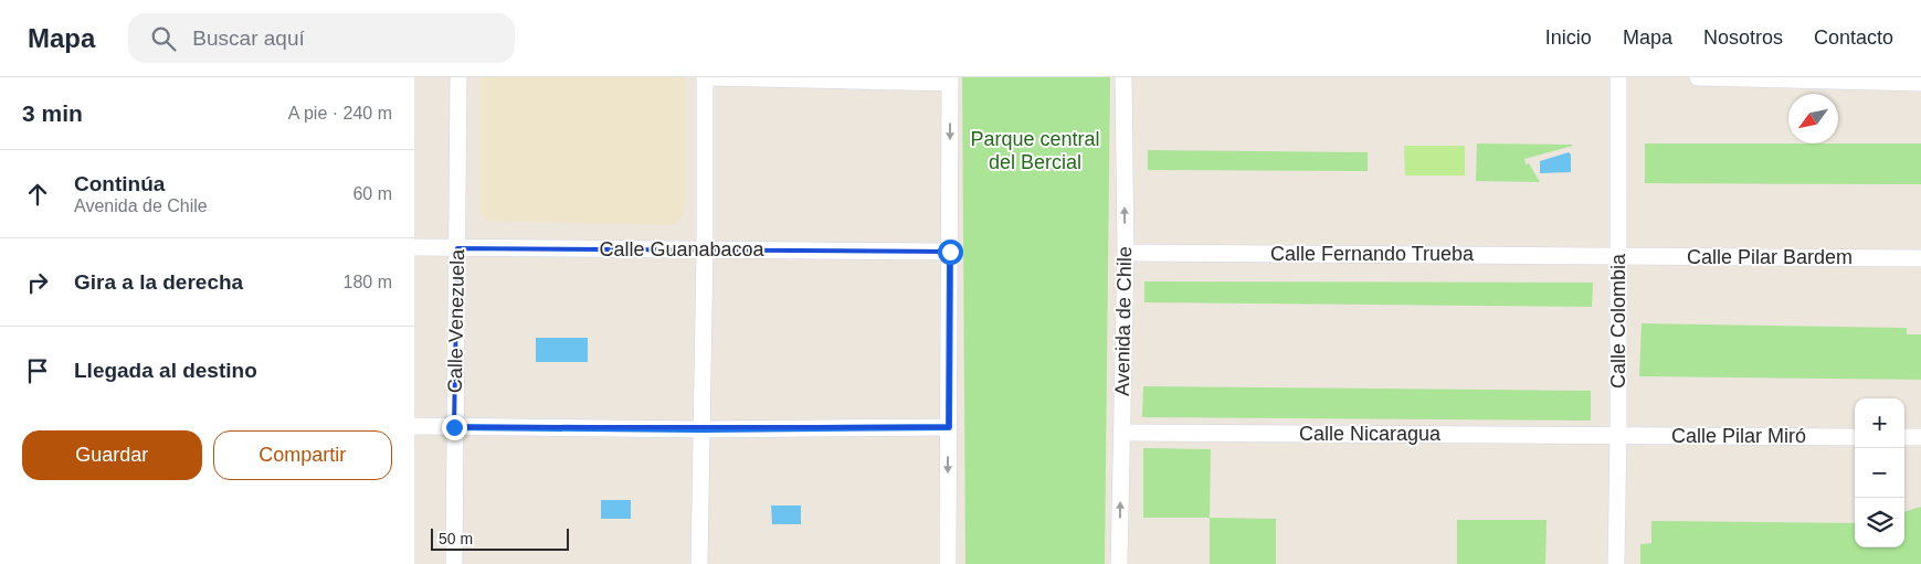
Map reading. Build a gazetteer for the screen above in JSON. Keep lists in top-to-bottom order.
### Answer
{
  "streets": {
    "street": [
      "Calle Guanabacoa",
      "Calle Fernando Trueba",
      "Calle Pilar Bardem",
      "Calle Venezuela",
      "Avenida de Chile",
      "Calle Colombia",
      "Calle Nicaragua",
      "Calle Pilar Miró"
    ]
  },
  "crossings": [
    ["Calle Guanabacoa", "Calle Venezuela"],
    ["Calle Fernando Trueba", "Calle Pilar Bardem"],
    ["Calle Fernando Trueba", "Avenida de Chile"],
    ["Calle Fernando Trueba", "Calle Colombia"],
    ["Calle Pilar Bardem", "Calle Colombia"],
    ["Avenida de Chile", "Calle Nicaragua"],
    ["Calle Colombia", "Calle Nicaragua"],
    ["Calle Colombia", "Calle Pilar Miró"],
    ["Calle Nicaragua", "Calle Pilar Miró"]
  ],
  "one_way": ["Avenida de Chile"],
  "parks": ["Parque central del Bercial"],
  "scale_bar": "50 m",
  "north": "bottom left",
  "page": {
    "header": "Mapa",
    "search": "Buscar aquí",
    "nav": [
      "Inicio",
      "Mapa",
      "Nosotros",
      "Contacto"
    ],
    "heading": ["3 min", "A pie · 240 m"],
    "list": [
      ["Continúa", "Avenida de Chile", "60 m"],
      ["Gira a la derecha", "180 m"],
      "Llegada al destino"
    ],
    "map_buttons": ["+", "−"],
    "buttons": ["Guardar", "Compartir"],
    "scale": "50 m"
  }
}
